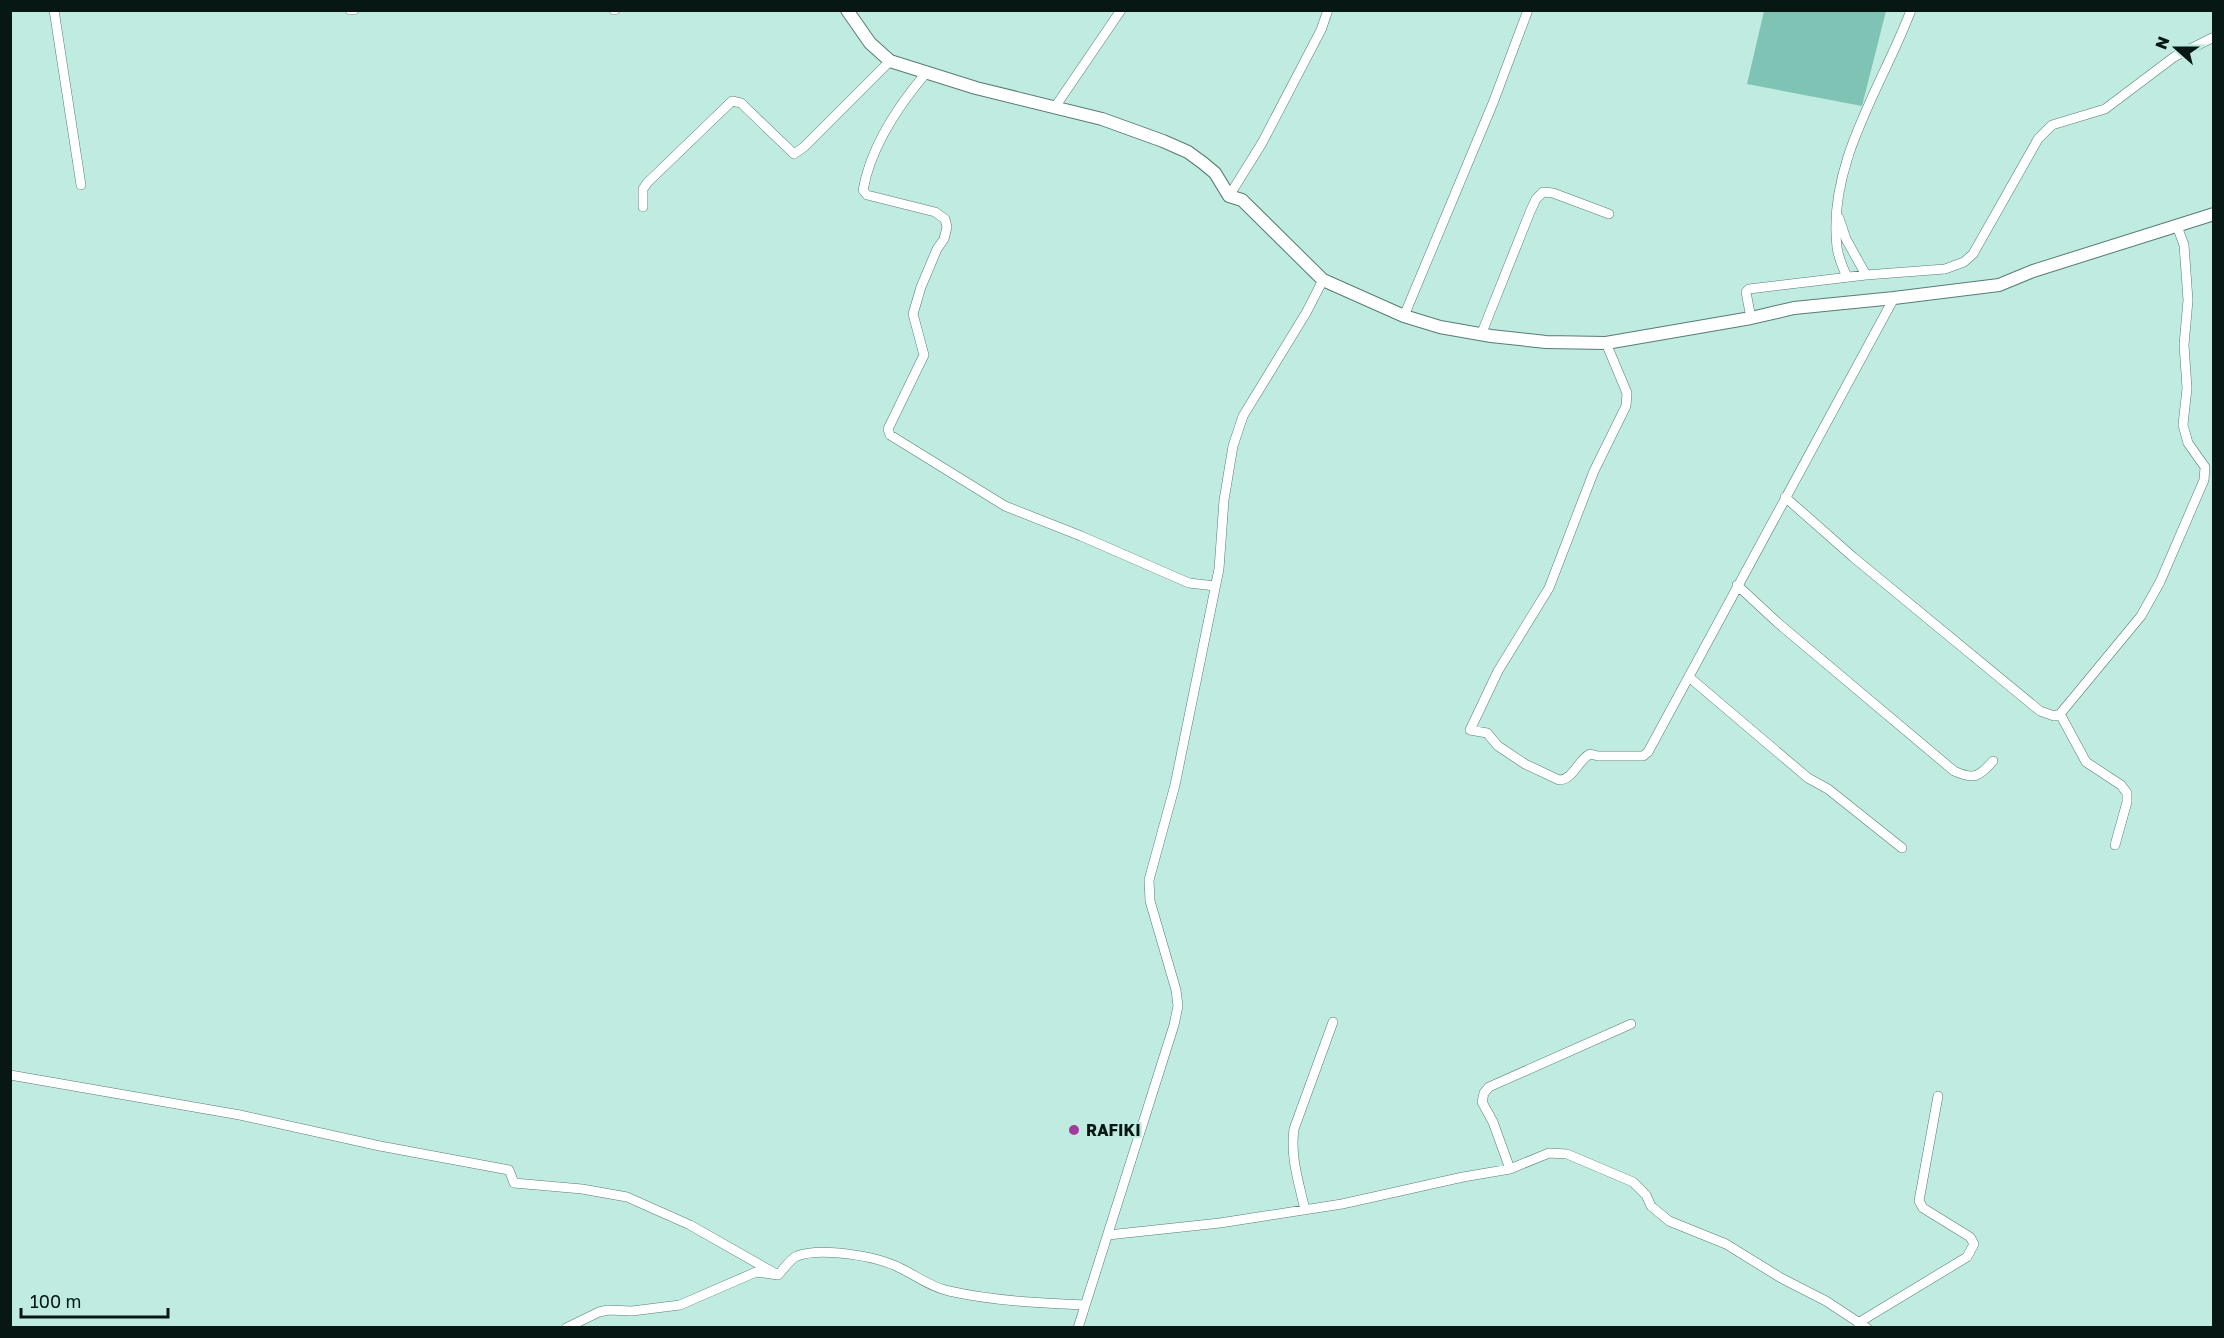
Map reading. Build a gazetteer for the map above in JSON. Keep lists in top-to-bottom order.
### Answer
{
  "places": ["RAFIKI"],
  "scale_bar": "100 m",
  "north": "left"
}
